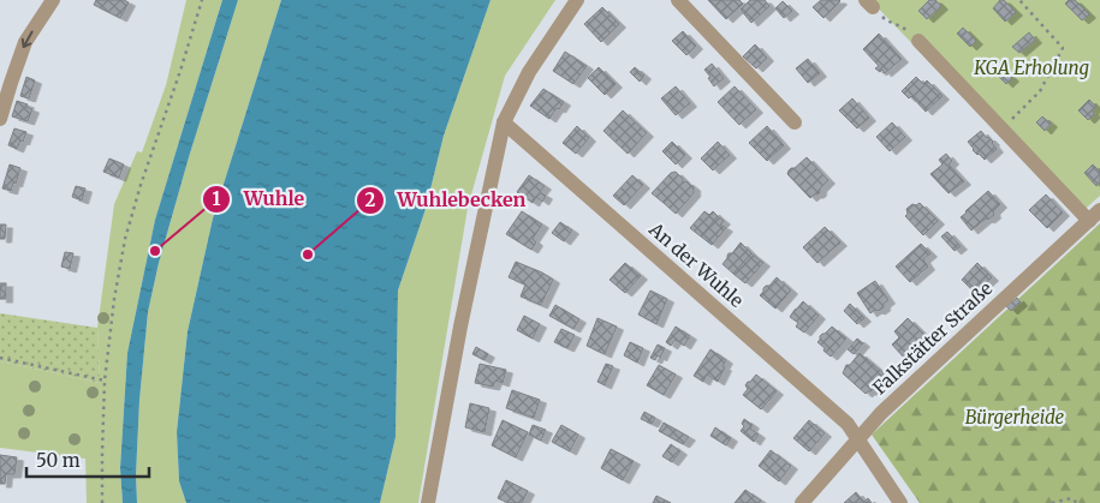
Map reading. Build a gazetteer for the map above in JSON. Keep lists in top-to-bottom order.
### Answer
{
  "streets": {
    "street": ["An der Wuhle", "Falkstätter Straße"]
  },
  "crossings": [
    ["An der Wuhle", "Falkstätter Straße"]
  ],
  "parks": ["KGA Erholung", "Bürgerheide"],
  "places": ["Wuhle", "Wuhlebecken"],
  "scale_bar": "50 m"
}
